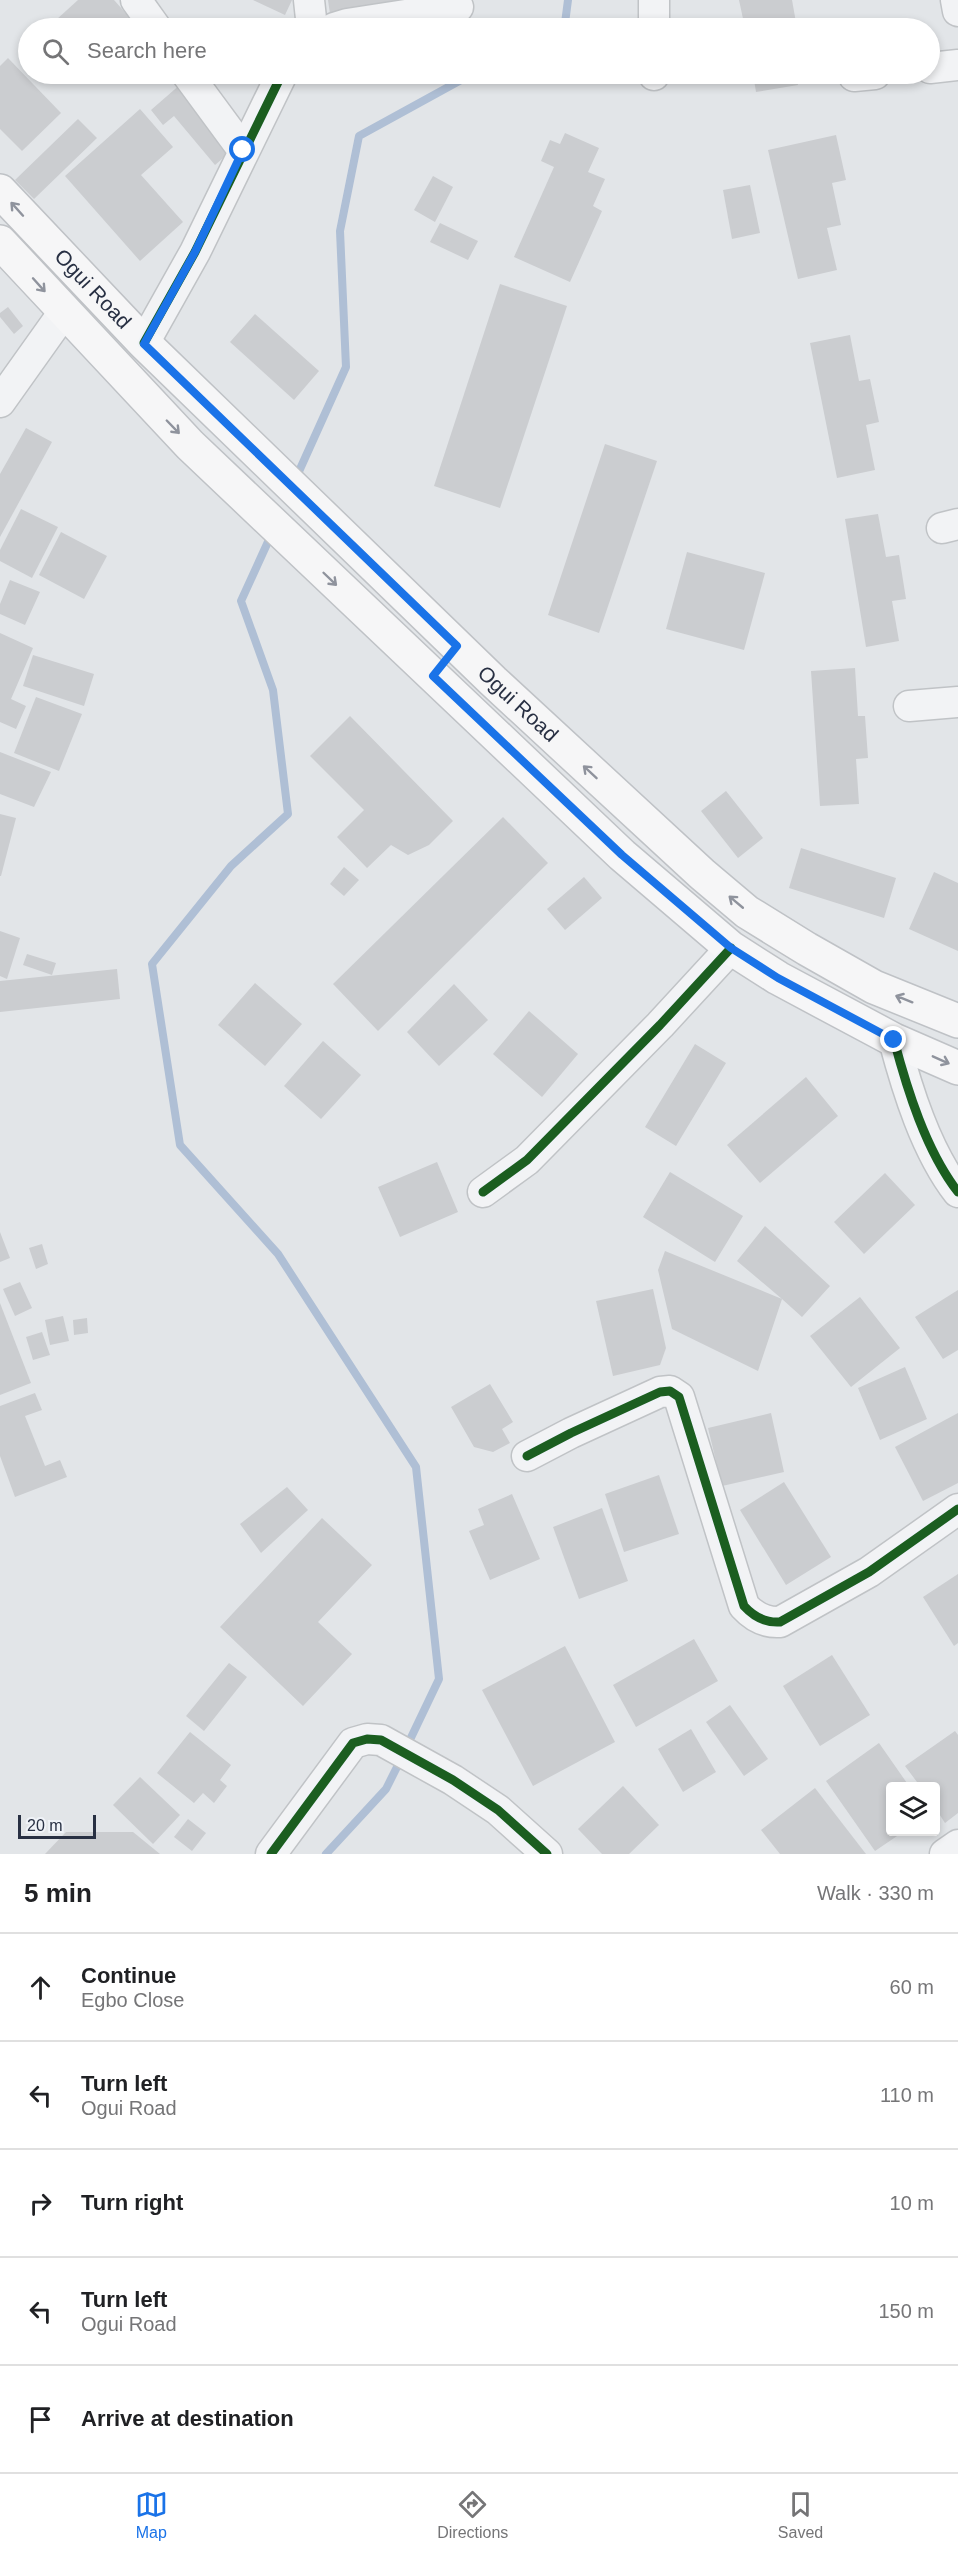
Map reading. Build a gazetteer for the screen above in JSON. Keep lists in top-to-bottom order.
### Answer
{
  "streets": {
    "main road": ["Ogui Road"]
  },
  "scale_bar": "20 m",
  "page": {
    "search": "Search here",
    "scale": "20 m",
    "heading": ["5 min", "Walk · 330 m"],
    "list": [
      ["Continue", "Egbo Close", "60 m"],
      ["Turn left", "Ogui Road", "110 m"],
      ["Turn right", "10 m"],
      ["Turn left", "Ogui Road", "150 m"],
      "Arrive at destination"
    ],
    "nav": ["Map", "Directions", "Saved"]
  }
}
